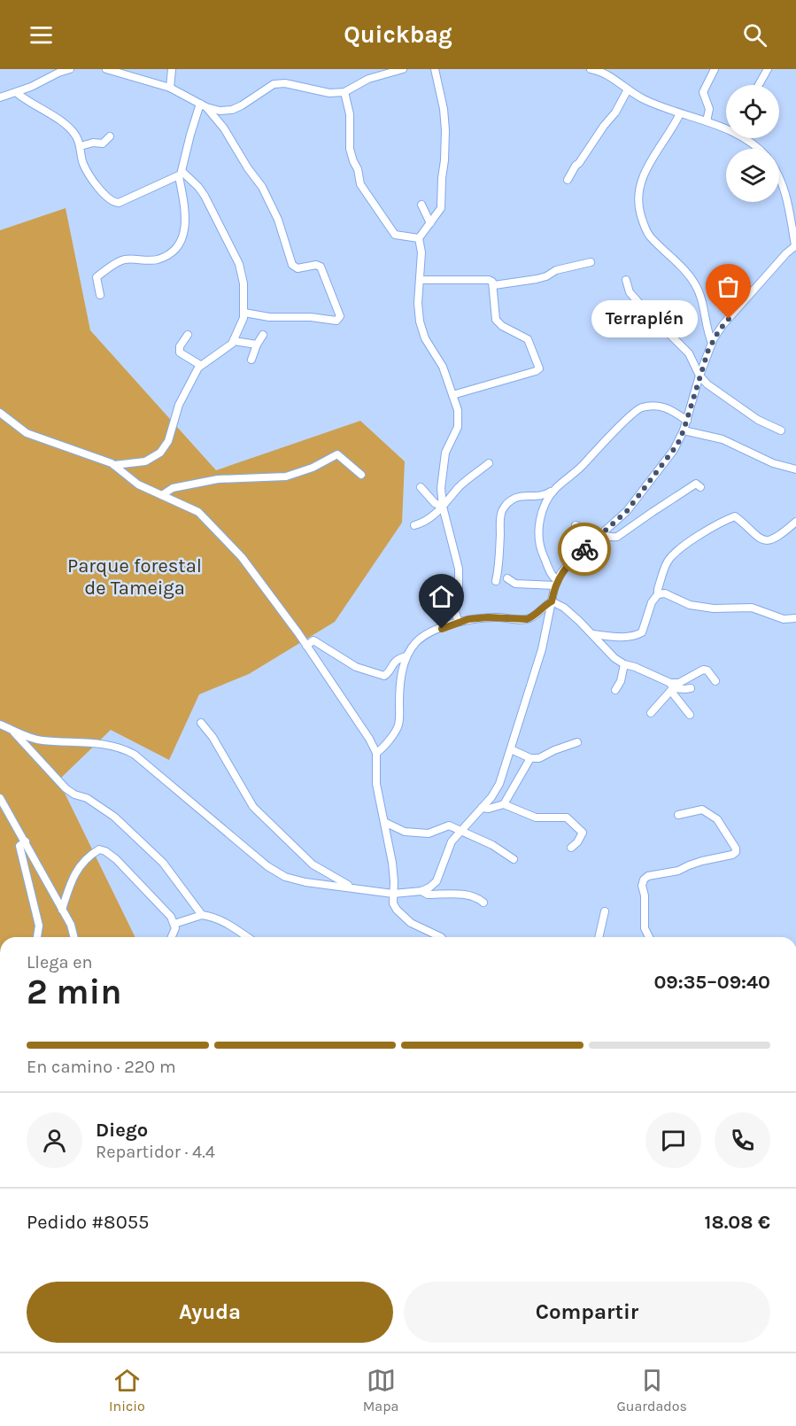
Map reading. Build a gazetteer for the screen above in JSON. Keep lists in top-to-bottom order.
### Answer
{
  "parks": ["Parque forestal de Tameiga"],
  "places": ["Terraplén"],
  "page": {
    "header": "Quickbag",
    "bubble": "Terraplén",
    "heading": ["2 min", "Llega en", "09:35–09:40"],
    "panel": [
      "Diego",
      "Repartidor · 4.4",
      "Pedido #8055",
      "18.08 €"
    ],
    "bar": "En camino · 220 m",
    "buttons": ["Ayuda", "Compartir"],
    "tabs": ["Inicio", "Mapa", "Guardados"]
  }
}
